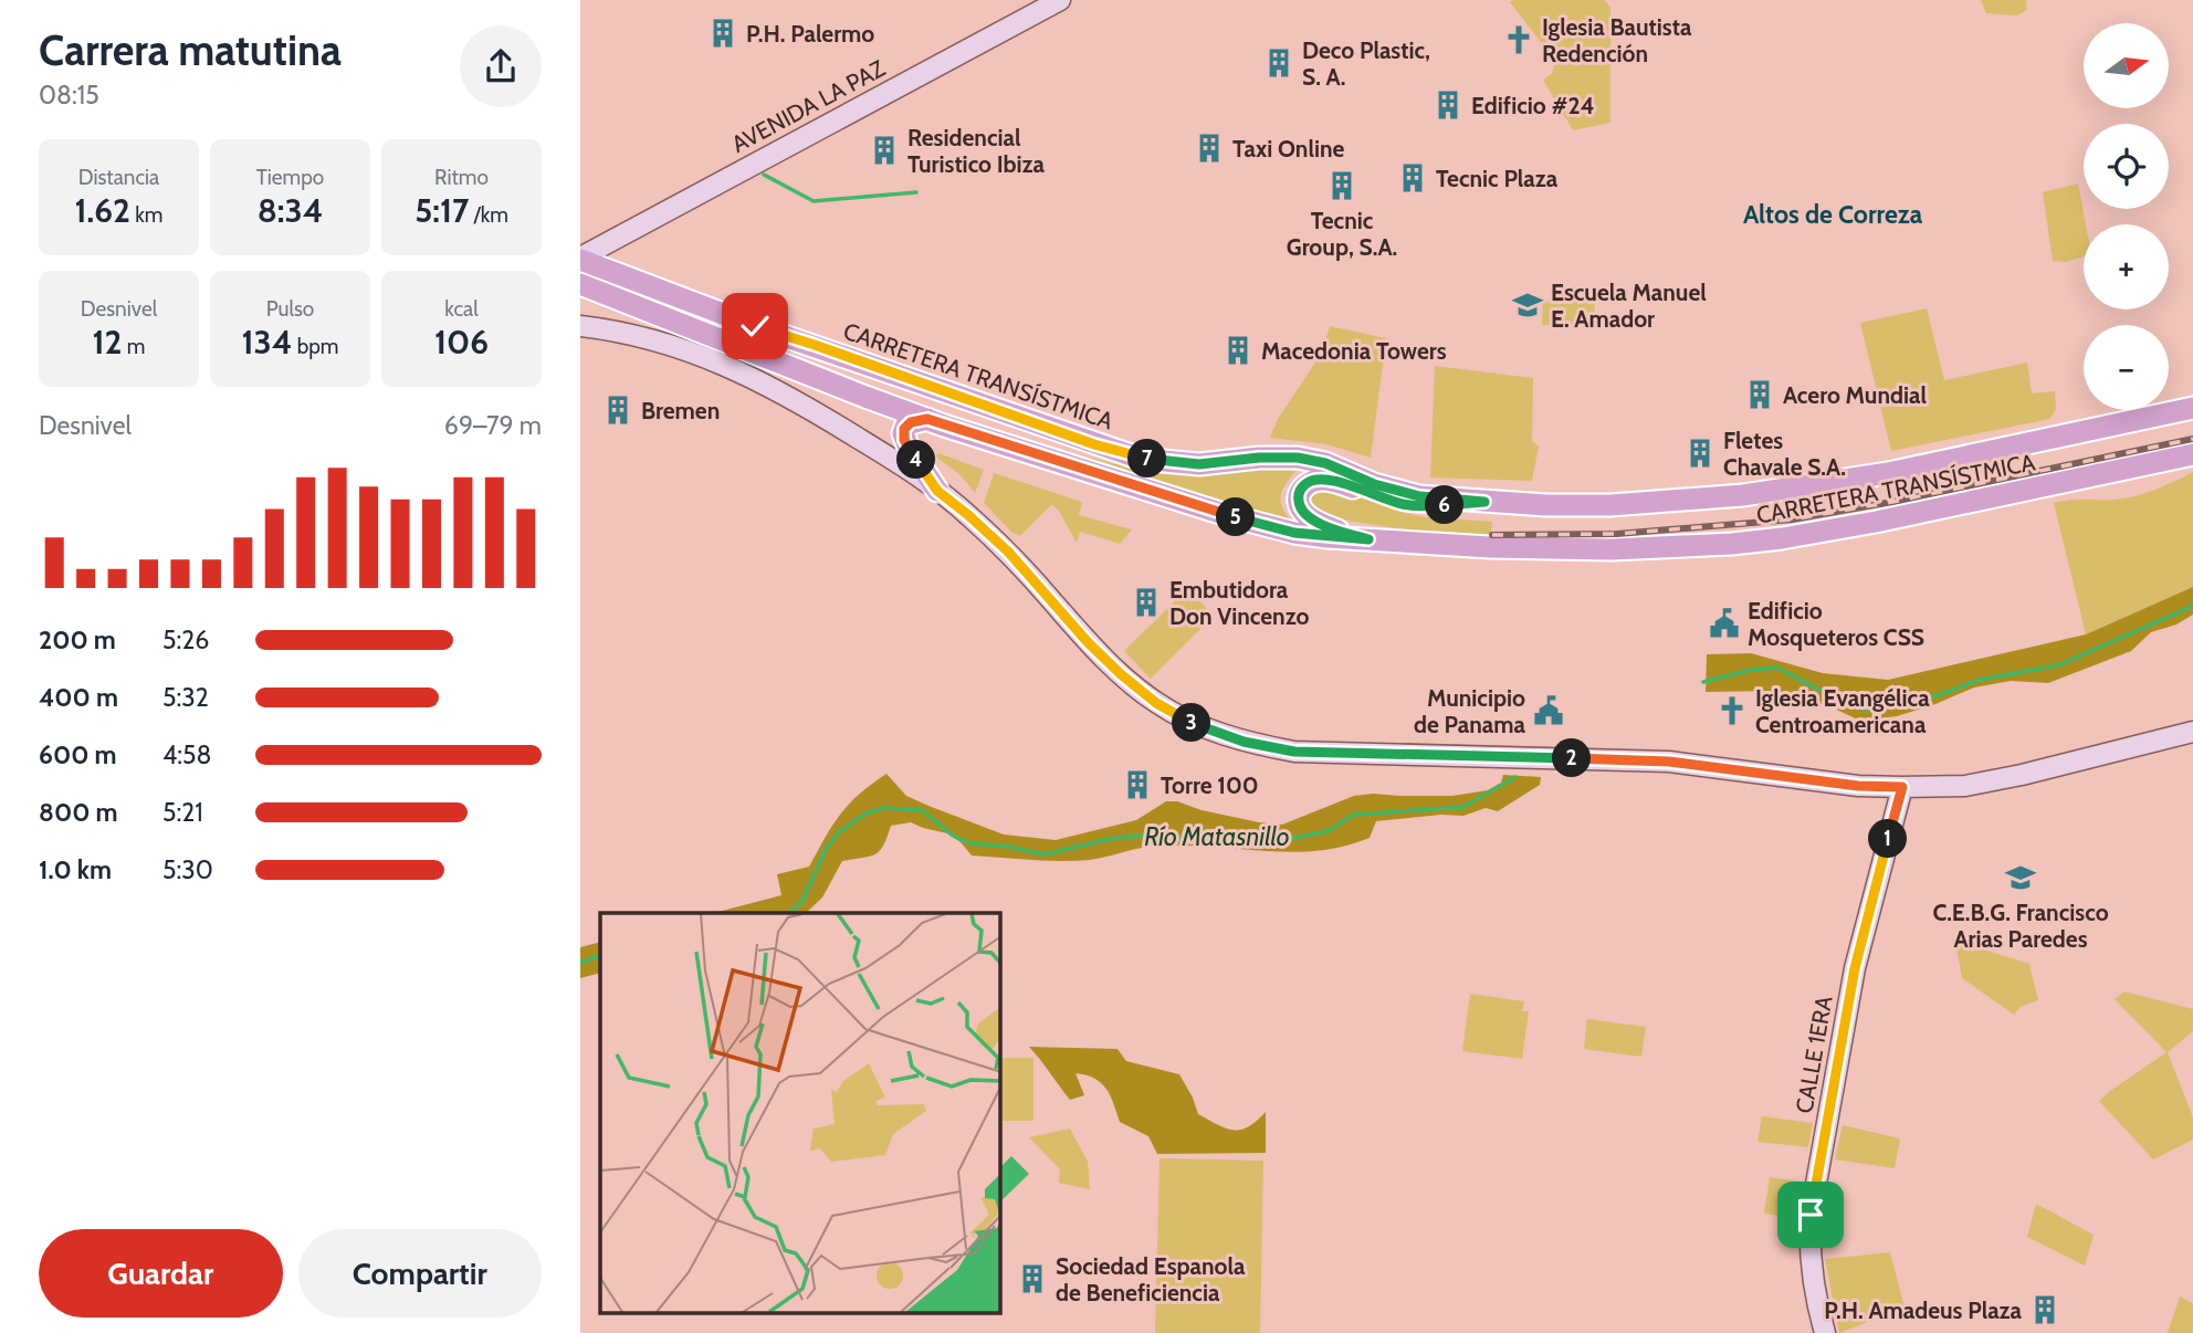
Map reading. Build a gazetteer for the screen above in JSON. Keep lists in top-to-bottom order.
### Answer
{
  "streets": {
    "main road": ["AVENIDA LA PAZ", "CARRETERA TRANSÍSTMICA", "CALLE 1ERA"]
  },
  "crossings": [
    ["AVENIDA LA PAZ", "CARRETERA TRANSÍSTMICA"]
  ],
  "districts": ["Altos de Correza"],
  "water": ["Río Matasnillo"],
  "places": {
    "building": [
      "P.H. Palermo",
      "Deco Plastic, S. A.",
      "Edificio #24",
      "Taxi Online",
      "Residencial Turistico Ibiza",
      "Tecnic Plaza",
      "Tecnic Group, S.A.",
      "Macedonia Towers",
      "Acero Mundial",
      "Bremen",
      "Fletes Chavale S.A.",
      "Embutidora Don Vincenzo",
      "Torre 100",
      "Sociedad Espanola de Beneficiencia",
      "P.H. Amadeus Plaza"
    ],
    "church": ["Iglesia Bautista Redención", "Iglesia Evangélica Centroamericana"],
    "school or university": ["Escuela Manuel E. Amador", "C.E.B.G. Francisco Arias Paredes"],
    "public building": ["Edificio Mosqueteros CSS", "Municipio de Panama"]
  },
  "north": "right",
  "page": {
    "heading": ["Carrera matutina", "08:15"],
    "map_buttons": ["+", "−"],
    "stats": [
      ["Distancia", "1.62 km"],
      ["Tiempo", "8:34"],
      ["Ritmo", "5:17 /km"],
      ["Desnivel", "12 m"],
      ["Pulso", "134 bpm"],
      ["kcal", "106"]
    ],
    "chart": ["Desnivel", "69–79 m"],
    "pins": [
      "7",
      "4",
      "6",
      "5",
      "3",
      "2",
      "1"
    ],
    "list": [
      {
        "name": "200 m",
        "note": "5:26"
      },
      {
        "name": "400 m",
        "note": "5:32"
      },
      {
        "name": "600 m",
        "note": "4:58"
      },
      {
        "name": "800 m",
        "note": "5:21"
      },
      {
        "name": "1.0 km",
        "note": "5:30"
      }
    ],
    "buttons": ["Guardar", "Compartir"]
  }
}
